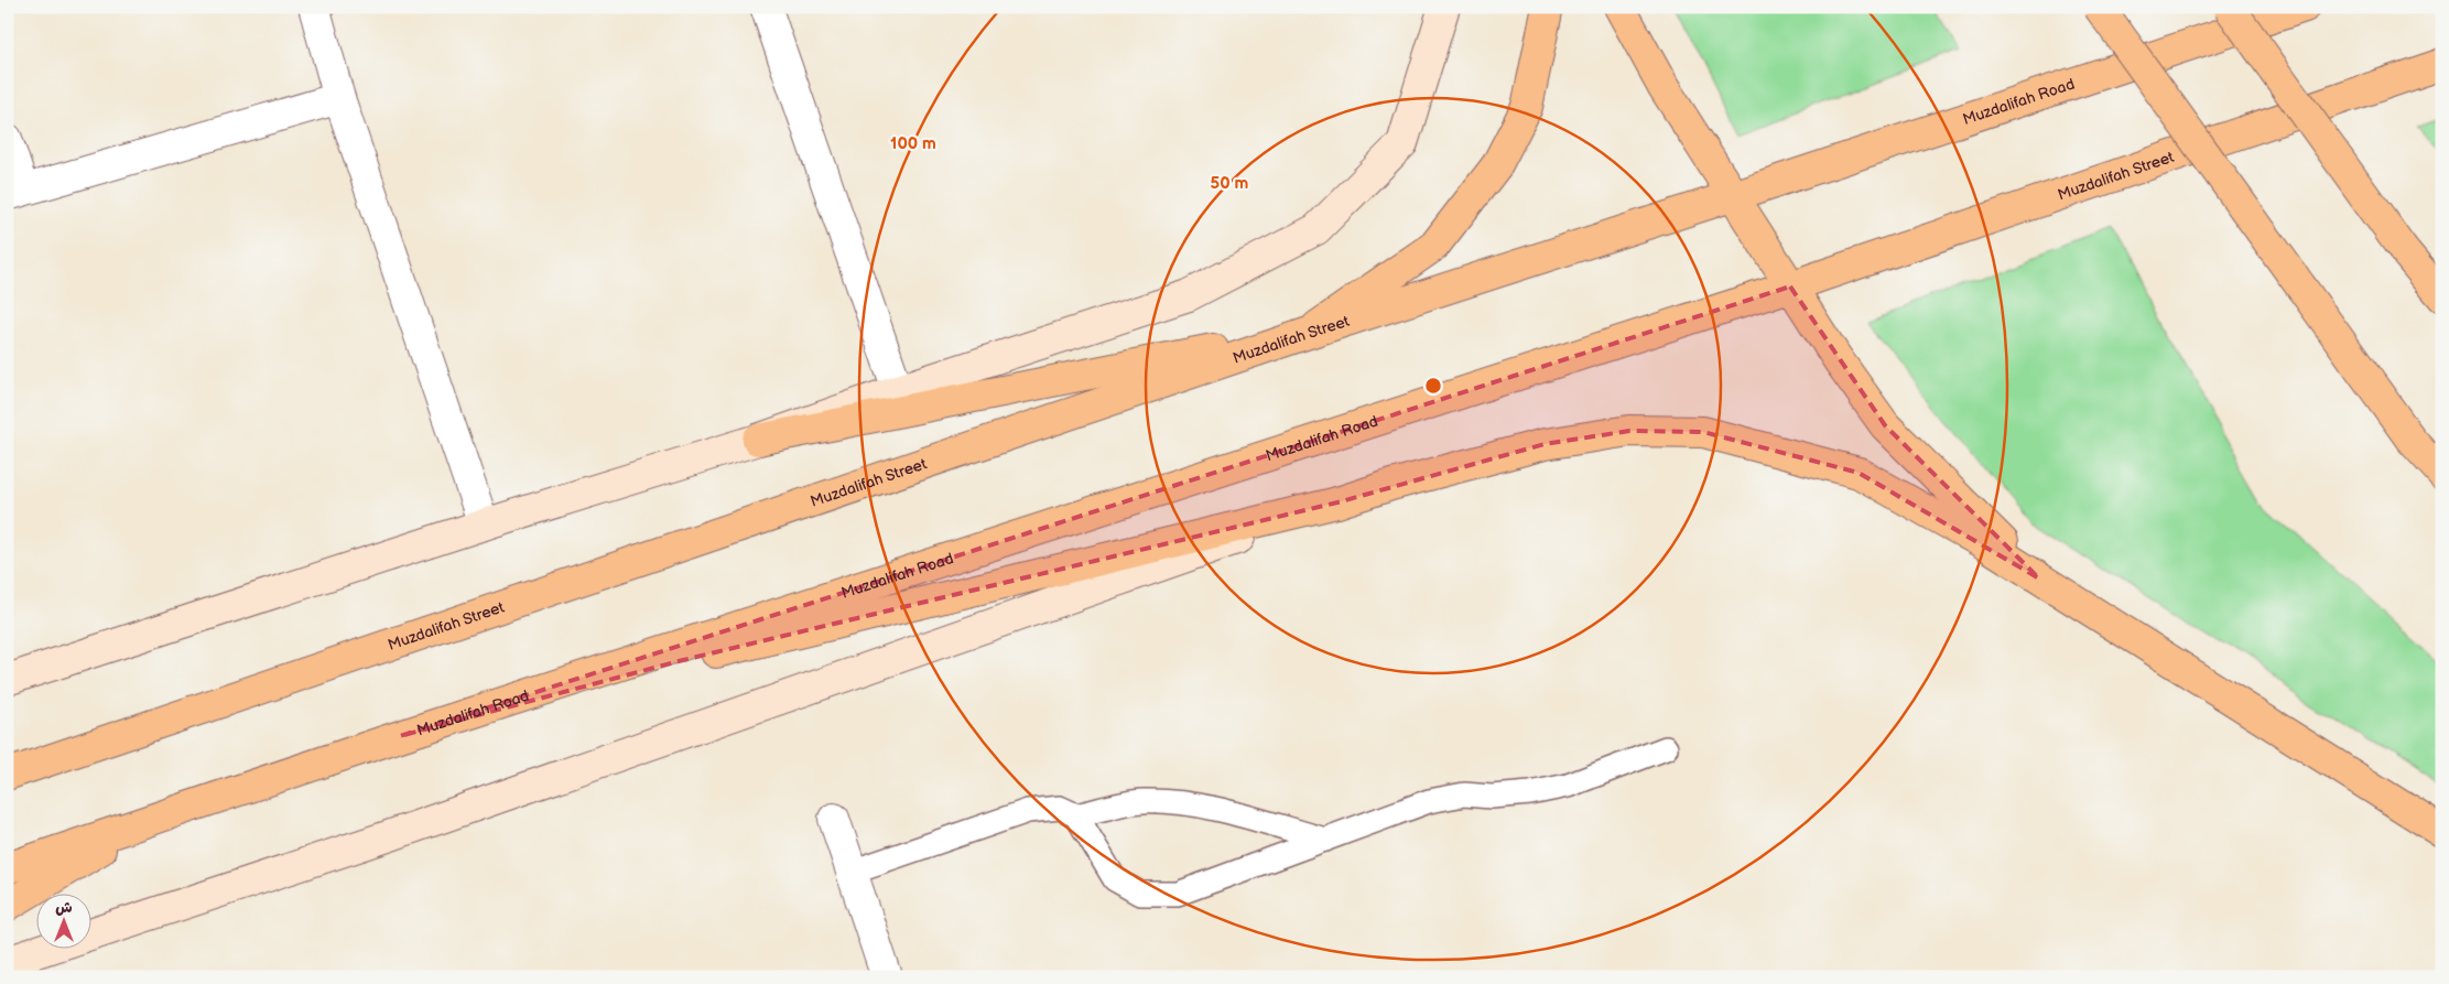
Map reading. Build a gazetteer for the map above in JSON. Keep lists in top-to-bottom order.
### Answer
{
  "streets": {
    "main road": ["Muzdalifah Road", "Muzdalifah Street"]
  },
  "crossings": [
    ["Muzdalifah Road", "Muzdalifah Street"]
  ],
  "north": "top",
  "rings": ["100 m", "50 m"]
}
